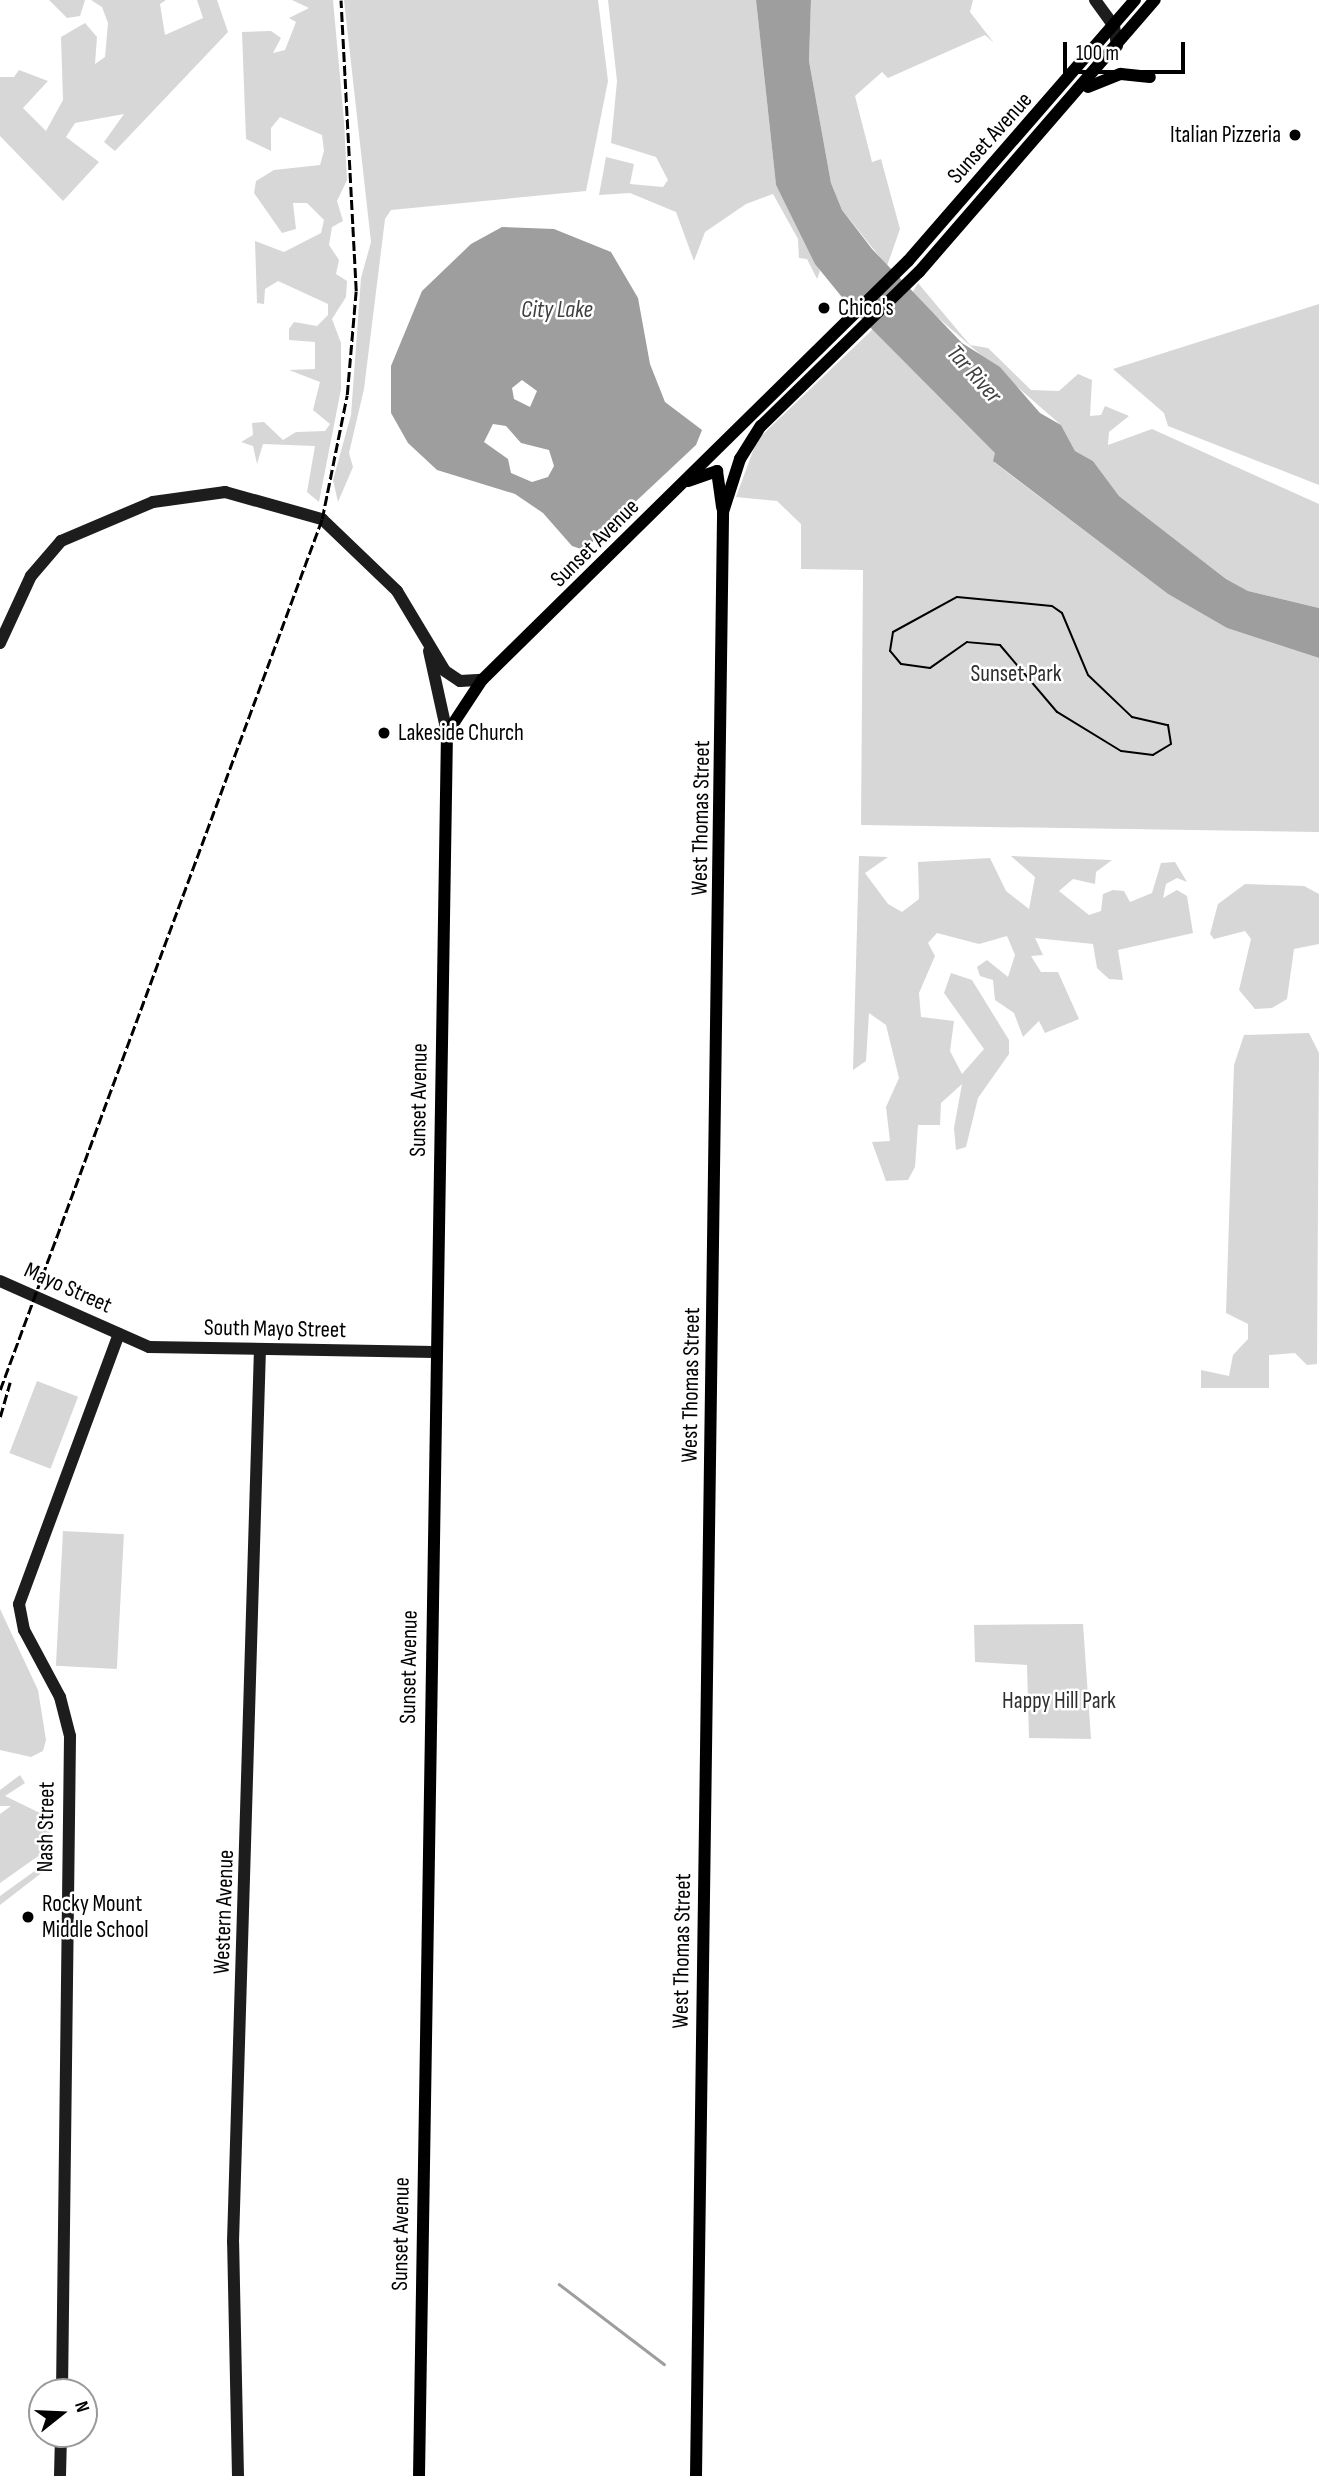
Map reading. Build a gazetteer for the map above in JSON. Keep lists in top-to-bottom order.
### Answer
{
  "streets": {
    "main road": ["Sunset Avenue", "West Thomas Street"],
    "street": [
      "Mayo Street",
      "South Mayo Street",
      "Nash Street",
      "Western Avenue"
    ]
  },
  "crossings": [
    ["Sunset Avenue", "West Thomas Street"],
    ["Sunset Avenue", "South Mayo Street"],
    ["Mayo Street", "South Mayo Street"],
    ["Mayo Street", "Nash Street"],
    ["South Mayo Street", "Nash Street"],
    ["South Mayo Street", "Western Avenue"]
  ],
  "water": ["City Lake", "Tar River"],
  "parks": ["Sunset Park", "Happy Hill Park"],
  "places": [
    "Italian Pizzeria",
    "Chico's",
    "Lakeside Church",
    "Rocky Mount Middle School"
  ],
  "scale_bar": "100 m",
  "north": "right"
}
